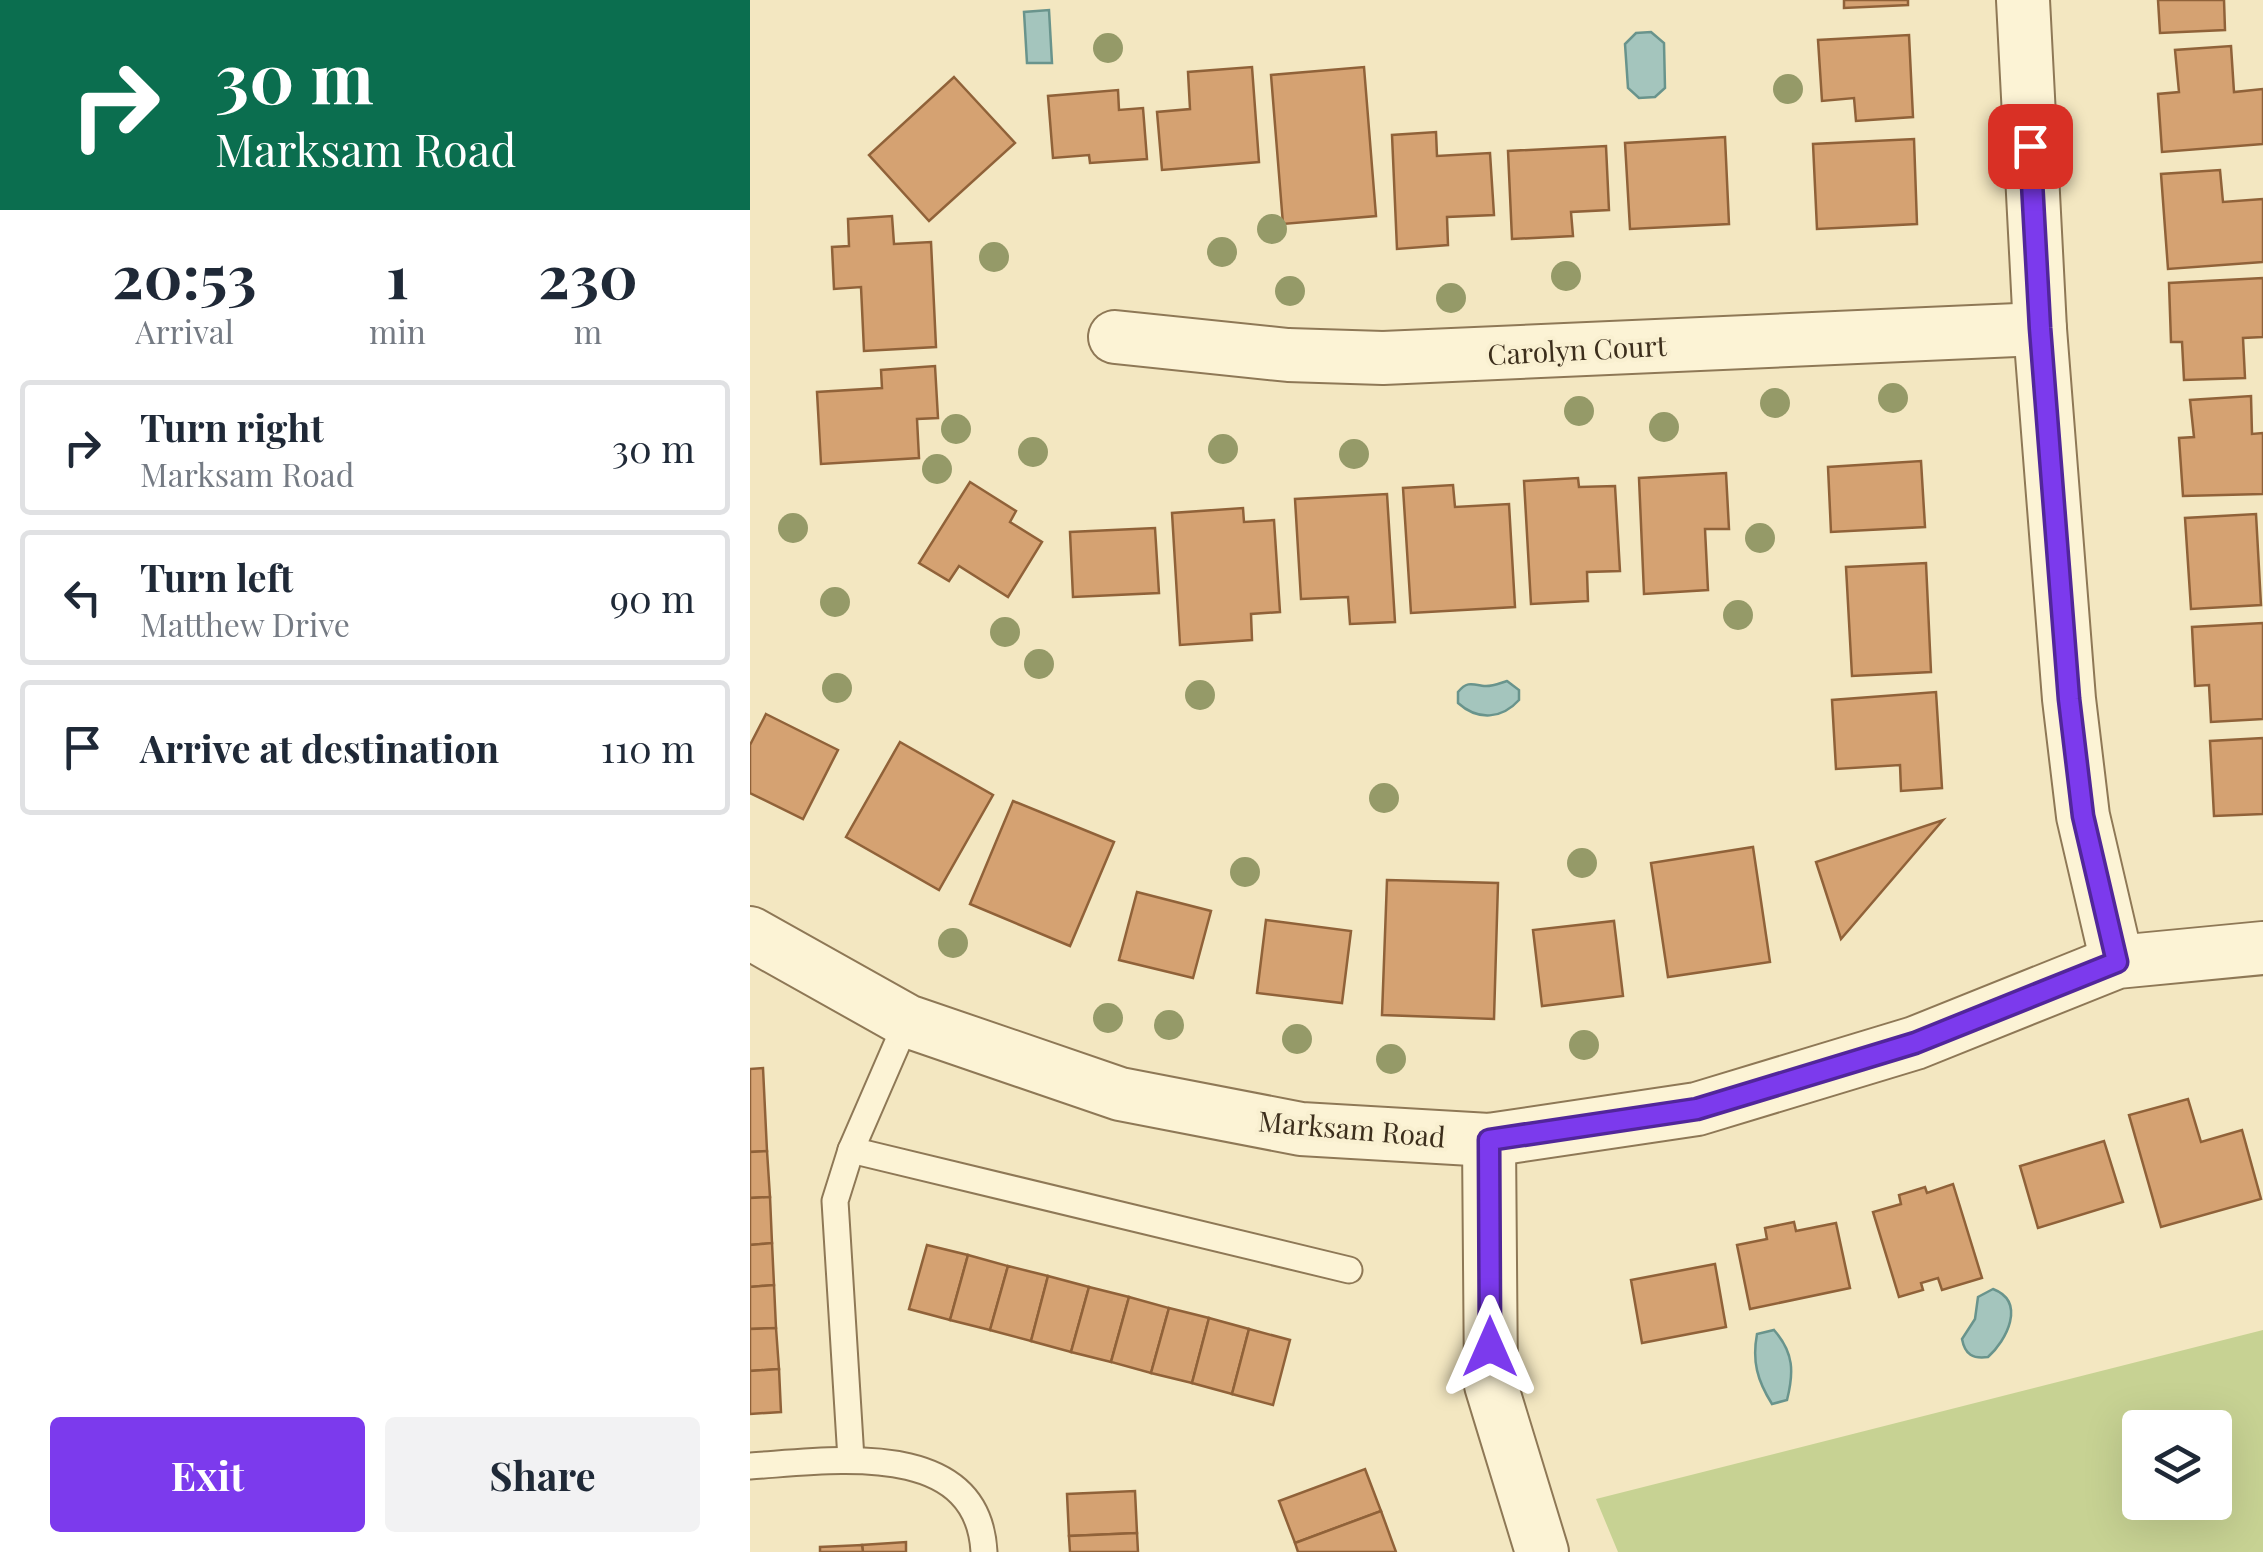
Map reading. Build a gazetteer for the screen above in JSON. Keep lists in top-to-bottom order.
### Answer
{
  "streets": {
    "street": ["Carolyn Court", "Marksam Road"]
  },
  "page": {
    "turn": ["30 m", "Marksam Road"],
    "eta": [
      "20:53",
      "Arrival",
      "1",
      "min",
      "230",
      "m"
    ],
    "list": [
      {
        "name": "Turn right",
        "note": "Marksam Road",
        "value": "30 m"
      },
      {
        "name": "Turn left",
        "note": "Matthew Drive",
        "value": "90 m"
      },
      {
        "name": "Arrive at destination",
        "value": "110 m"
      }
    ],
    "buttons": ["Exit", "Share"]
  }
}
